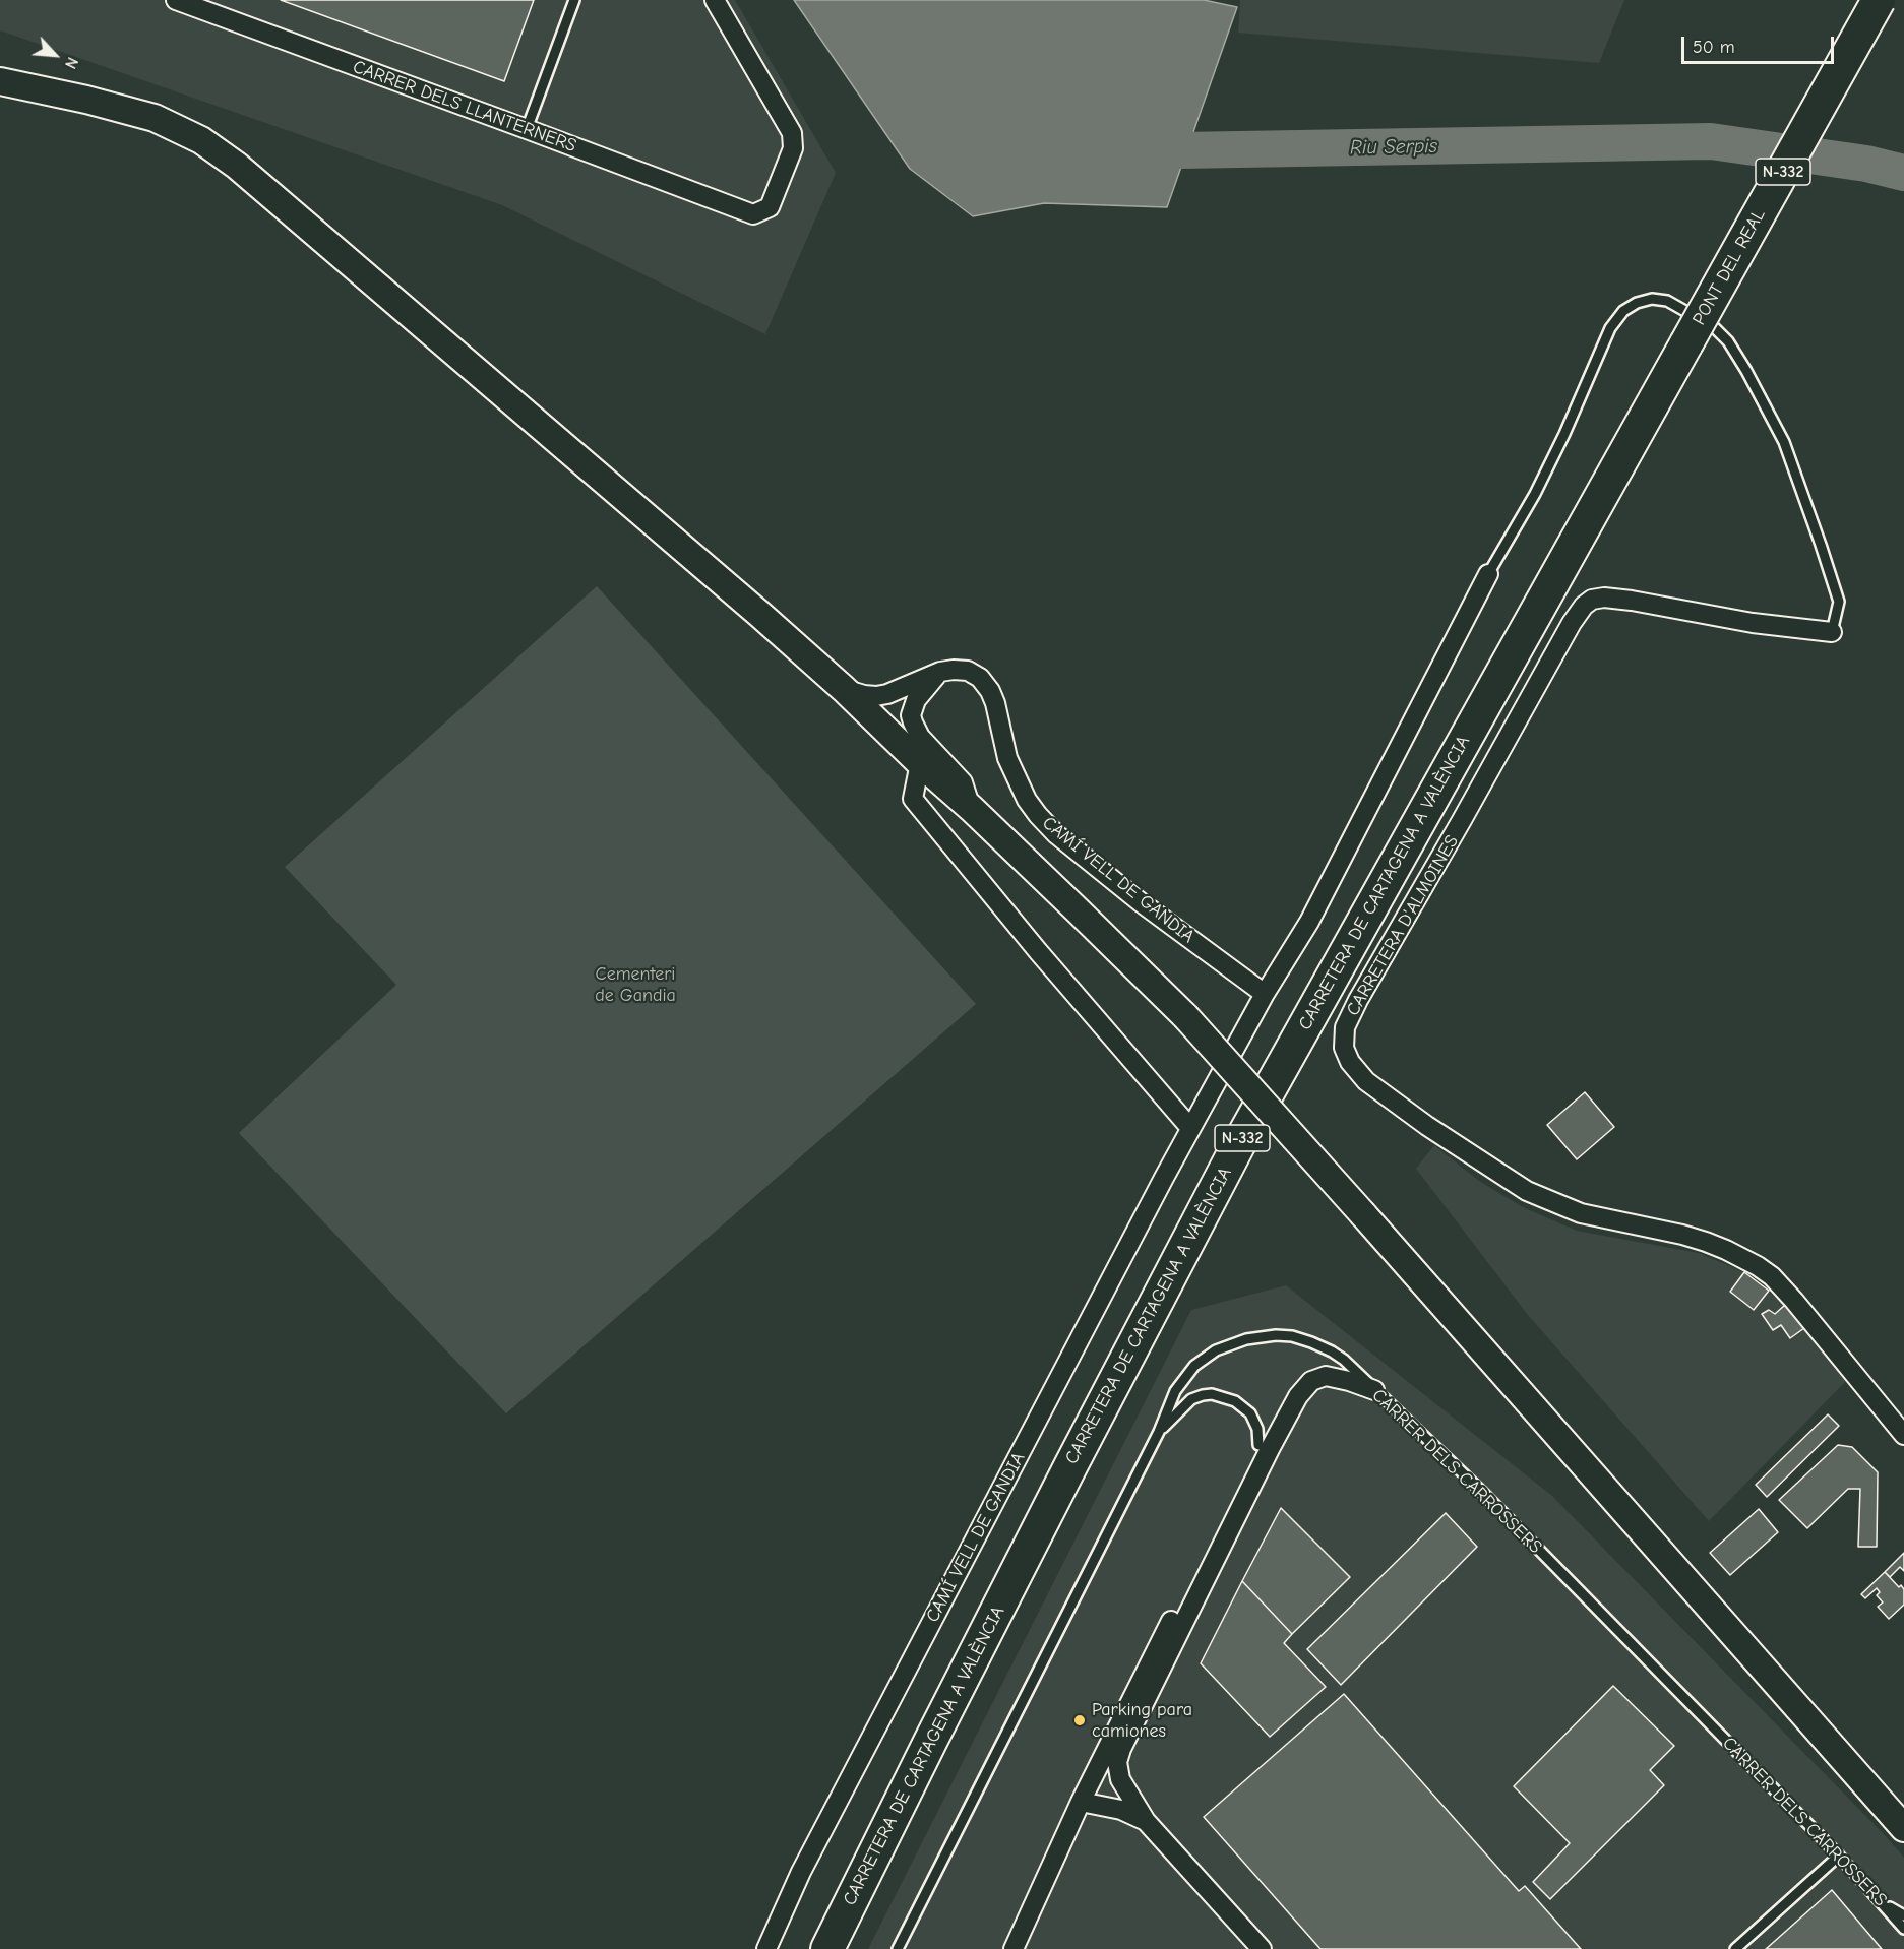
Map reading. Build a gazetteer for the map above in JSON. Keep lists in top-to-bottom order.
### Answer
{
  "streets": {
    "highway": ["N-332", "PONT DEL REAL", "CARRETERA DE CARTAGENA A VALÈNCIA"],
    "street": [
      "CARRER DELS LLANTERNERS",
      "CAMÍ VELL DE GANDIA",
      "CARRETERA D'ALMOINES",
      "CARRER DELS CARROSSERS"
    ]
  },
  "crossings": [
    ["PONT DEL REAL", "CARRETERA DE CARTAGENA A VALÈNCIA"]
  ],
  "water": ["Riu Serpis"],
  "parks": ["Cementeri de Gandia"],
  "places": ["Parking para camiones"],
  "scale_bar": "50 m",
  "north": "bottom right"
}
